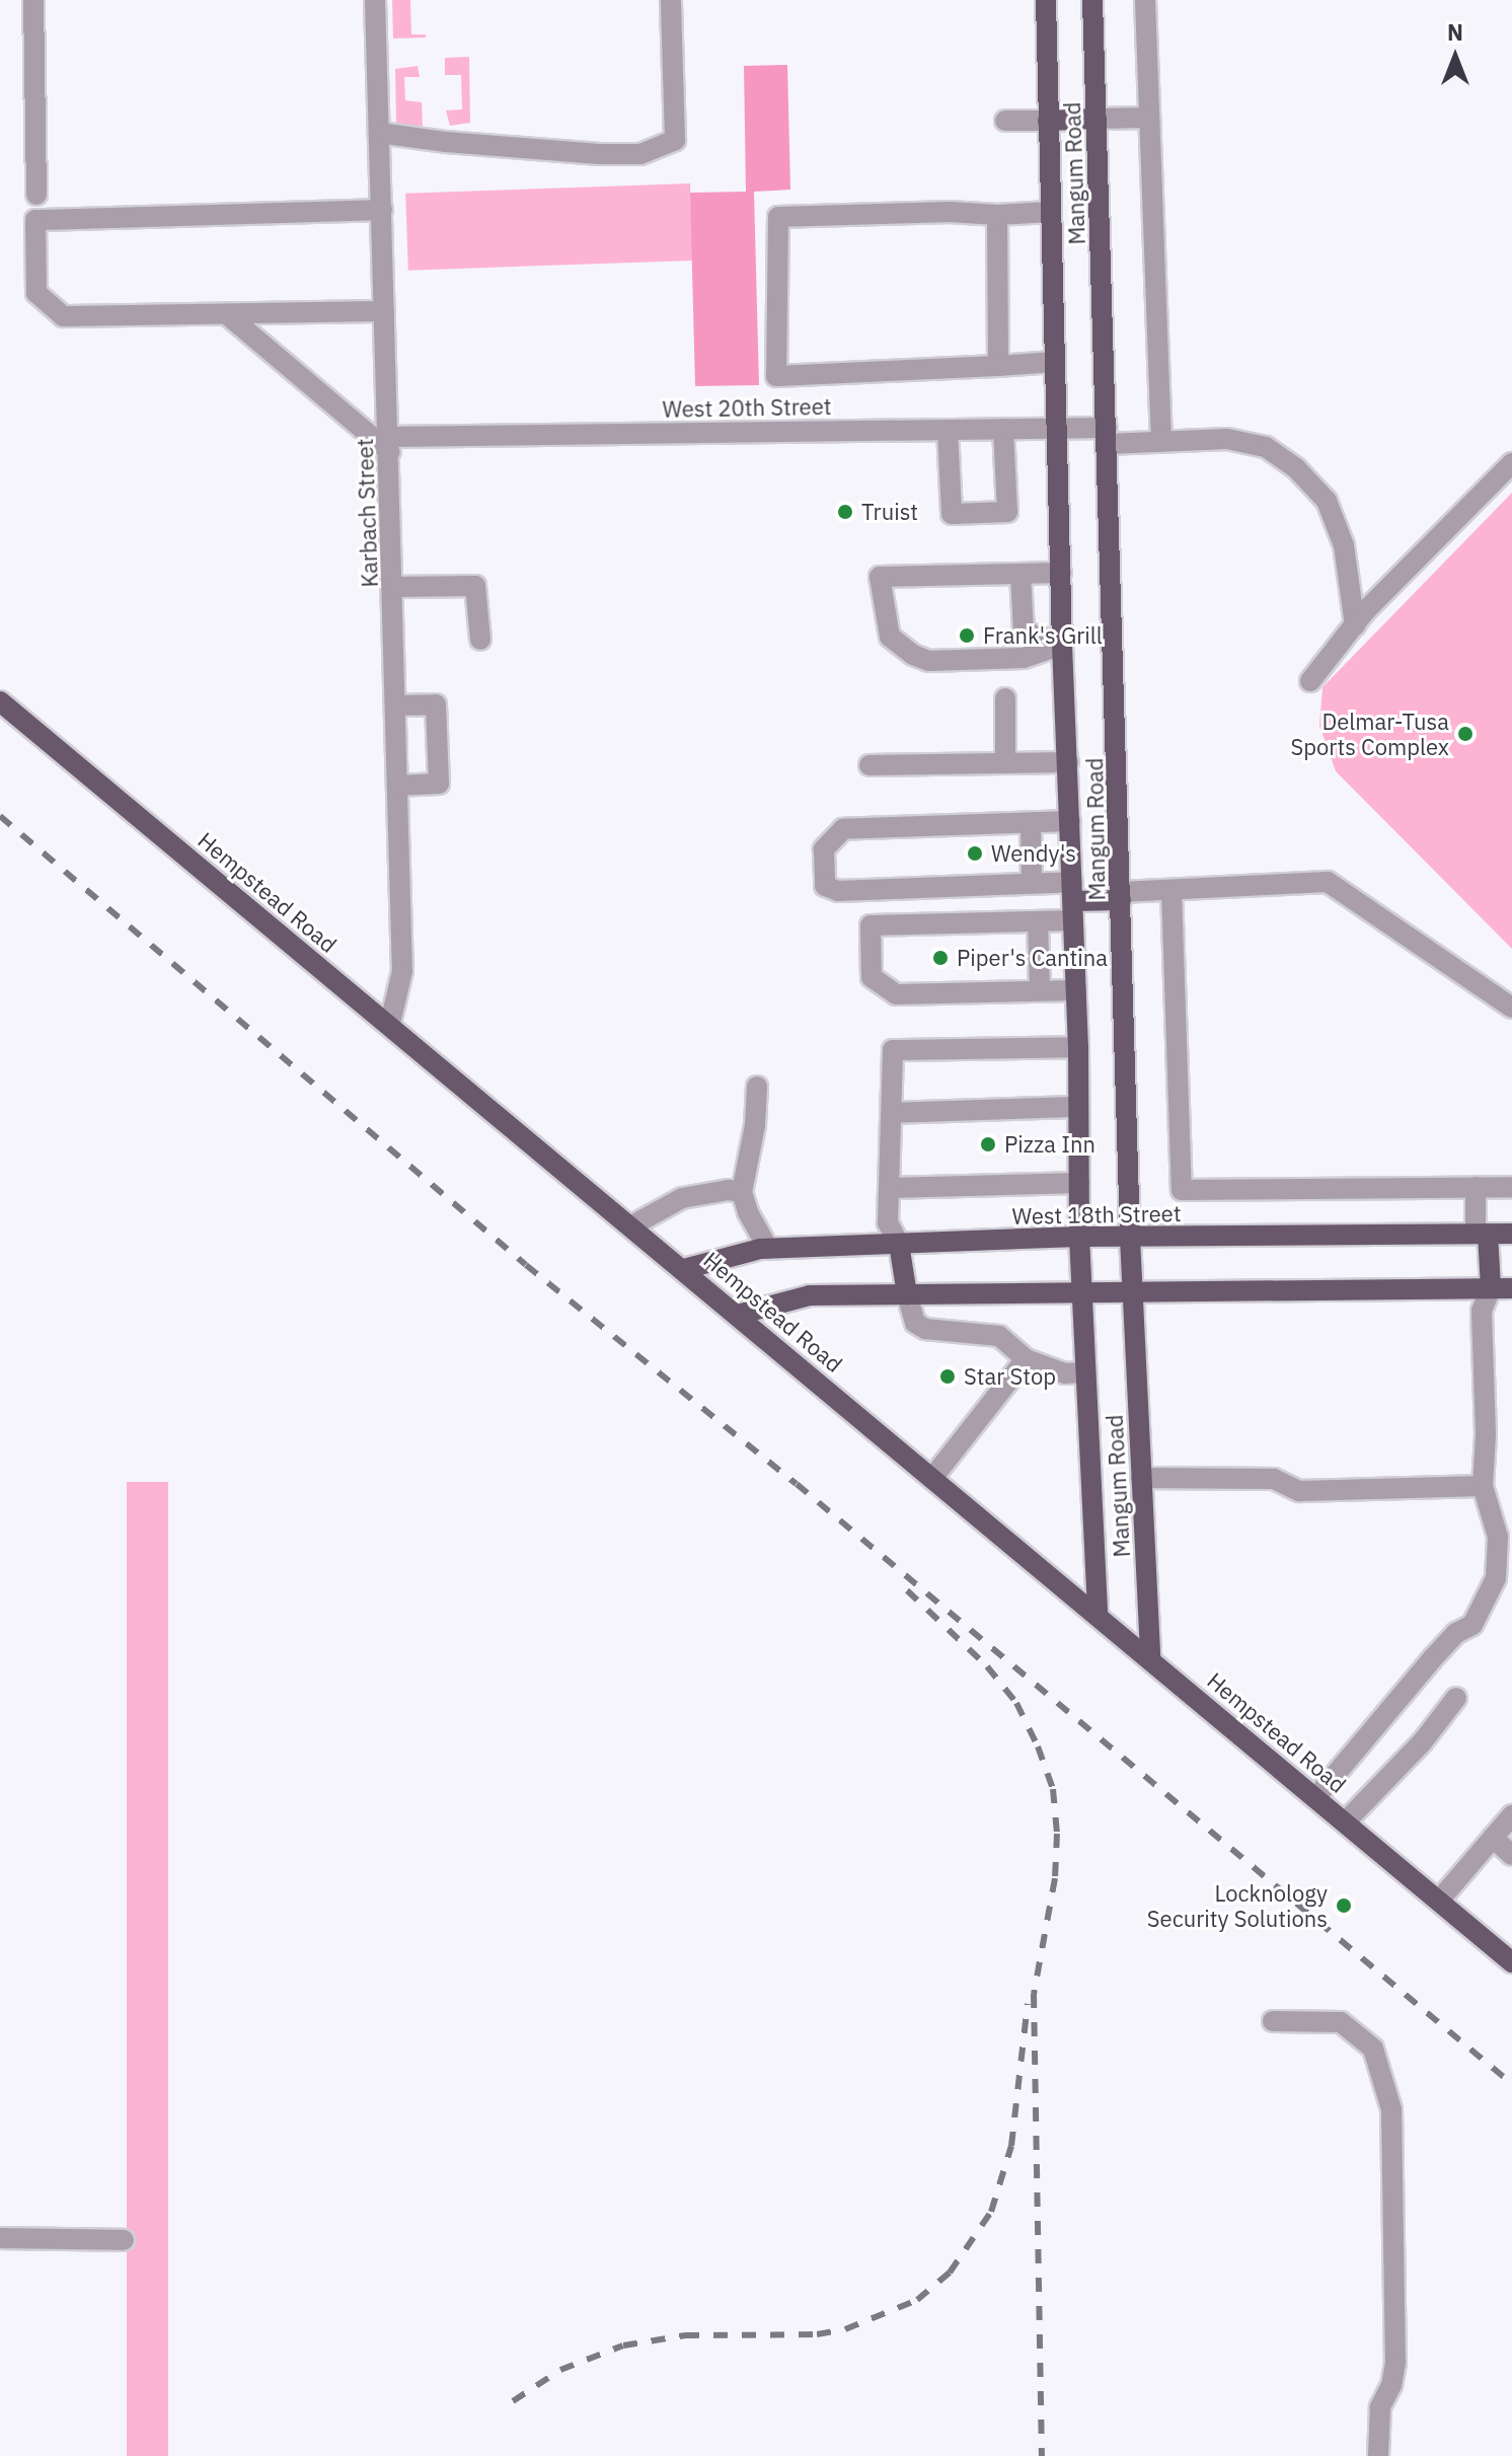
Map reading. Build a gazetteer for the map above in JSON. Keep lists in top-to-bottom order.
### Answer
{
  "streets": {
    "main road": ["Mangum Road", "Hempstead Road", "West 18th Street"],
    "street": ["West 20th Street", "Karbach Street"]
  },
  "crossings": [
    ["Mangum Road", "West 20th Street"],
    ["Mangum Road", "Hempstead Road"],
    ["Mangum Road", "West 18th Street"],
    ["West 20th Street", "Karbach Street"],
    ["Karbach Street", "Hempstead Road"],
    ["Hempstead Road", "West 18th Street"]
  ],
  "places": [
    "Truist",
    "Frank's Grill",
    "Delmar-Tusa Sports Complex",
    "Wendy's",
    "Piper's Cantina",
    "Pizza Inn",
    "Star Stop",
    "Locknology Security Solutions"
  ],
  "north": "top"
}
